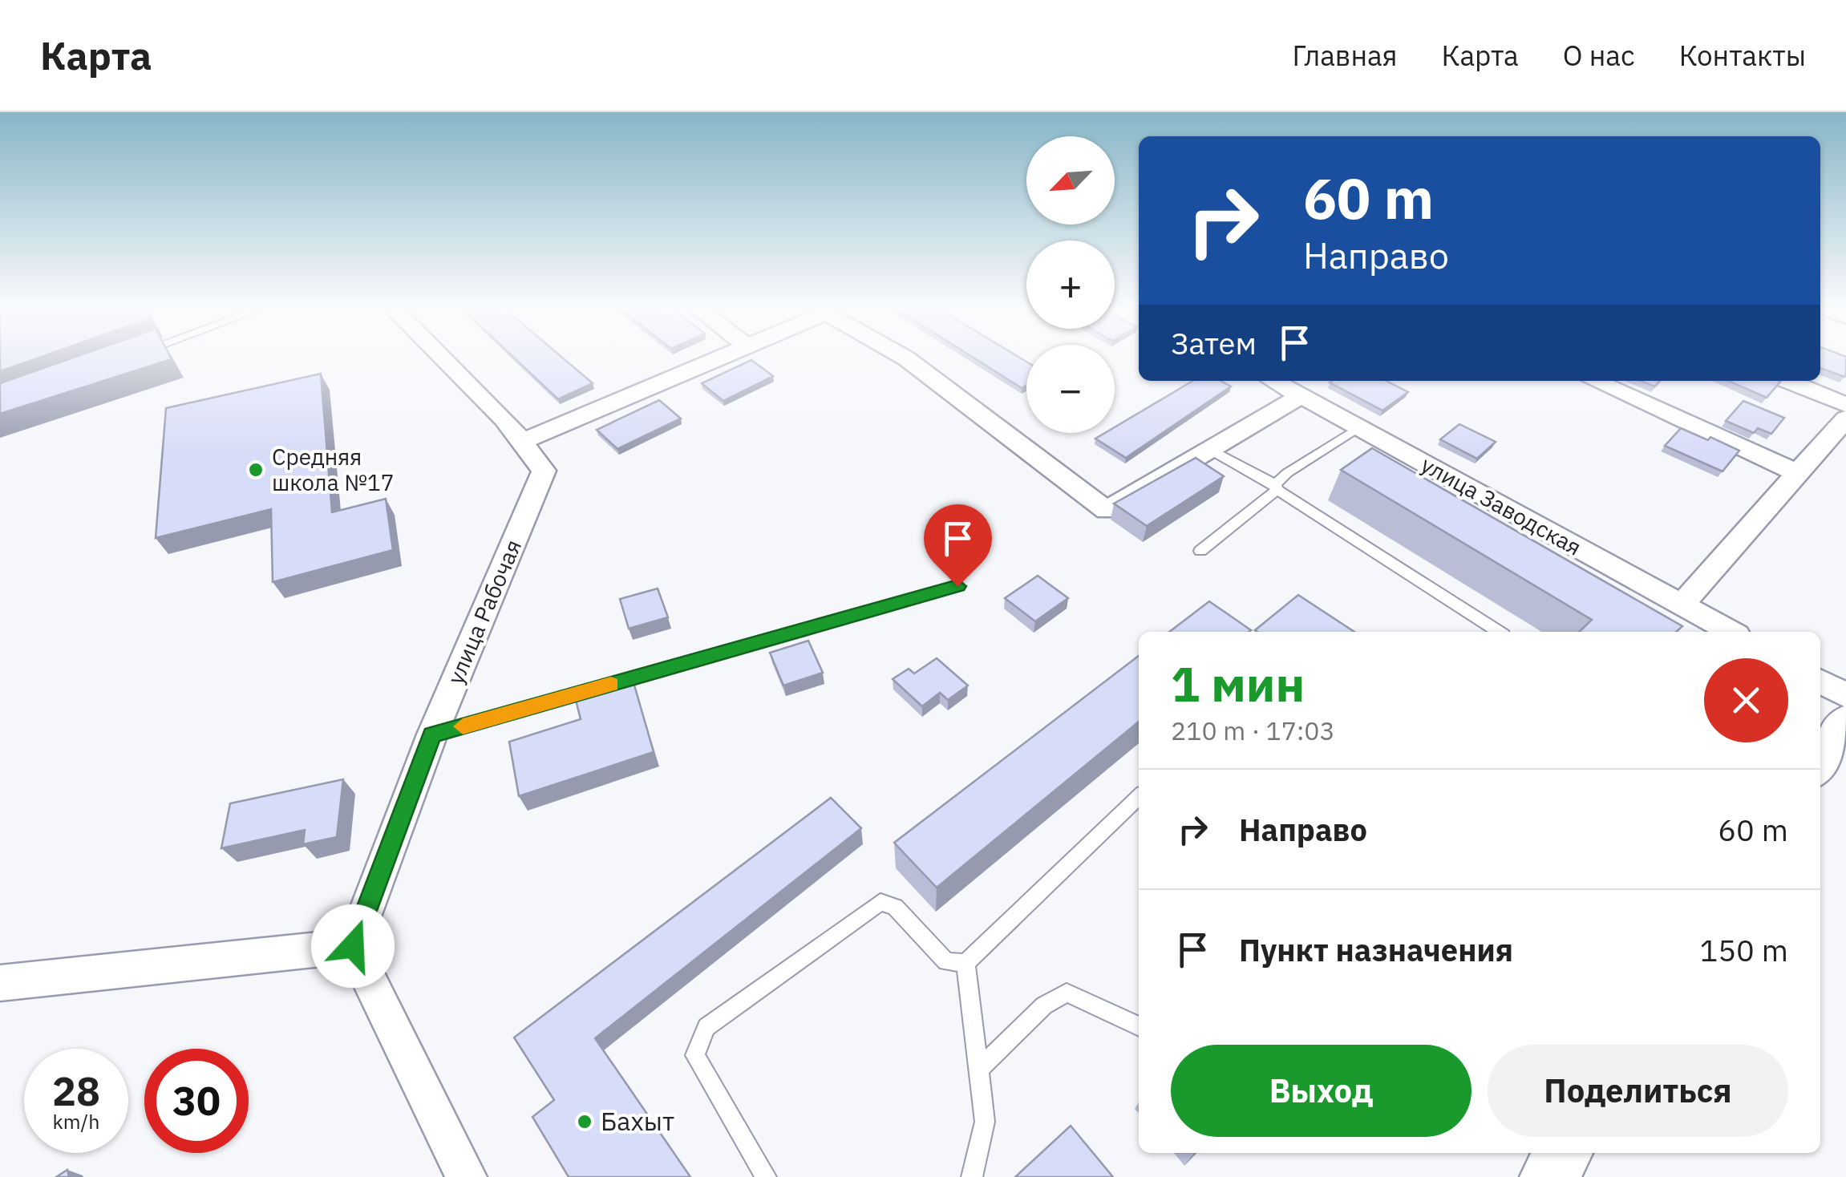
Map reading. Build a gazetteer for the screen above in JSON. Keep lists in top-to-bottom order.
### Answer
{
  "streets": {
    "street": ["улица Заводская", "улица Рабочая"]
  },
  "places": ["Средняя школа №17", "Бахыт"],
  "north": "bottom left",
  "page": {
    "header": "Карта",
    "nav": [
      "Главная",
      "Карта",
      "О нас",
      "Контакты"
    ],
    "map_buttons": ["+", "−"],
    "turn": ["60 m", "Направо"],
    "then": "Затем",
    "heading": ["1 мин", "210 m · 17:03"],
    "list": [
      {
        "name": "Направо",
        "value": "60 m"
      },
      {
        "name": "Пункт назначения",
        "value": "150 m"
      }
    ],
    "buttons": ["Выход", "Поделиться"],
    "speed": "28 km/h",
    "limit": "30"
  }
}
